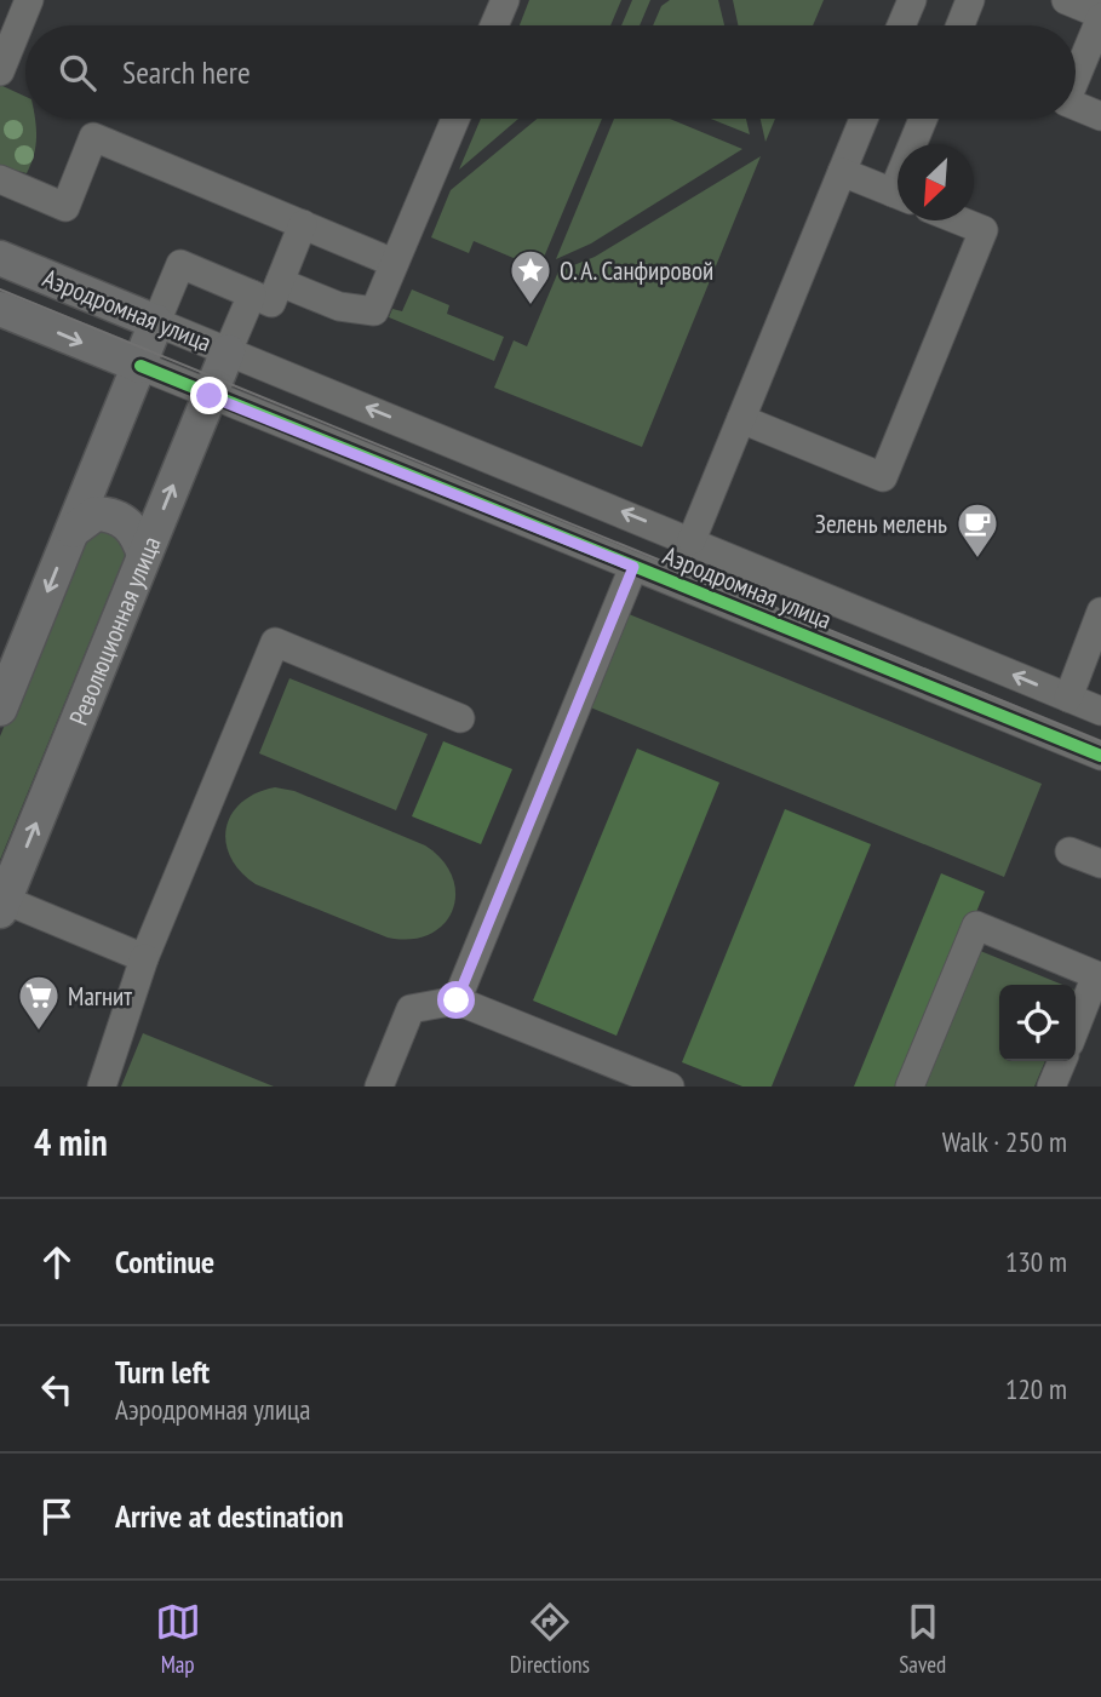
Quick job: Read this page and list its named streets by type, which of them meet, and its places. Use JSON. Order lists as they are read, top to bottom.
{
  "streets": {
    "main road": ["Аэродромная улица", "Революционная улица"]
  },
  "crossings": [
    ["Аэродромная улица", "Революционная улица"]
  ],
  "places": {
    "place": ["О. А. Санфировой"],
    "cafe": ["Зелень мелень"],
    "supermarket": ["Магнит"]
  },
  "north": "bottom left",
  "page": {
    "search": "Search here",
    "heading": ["4 min", "Walk · 250 m"],
    "list": [
      ["Continue", "130 m"],
      ["Turn left", "Аэродромная улица", "120 m"],
      "Arrive at destination"
    ],
    "nav": ["Map", "Directions", "Saved"]
  }
}
